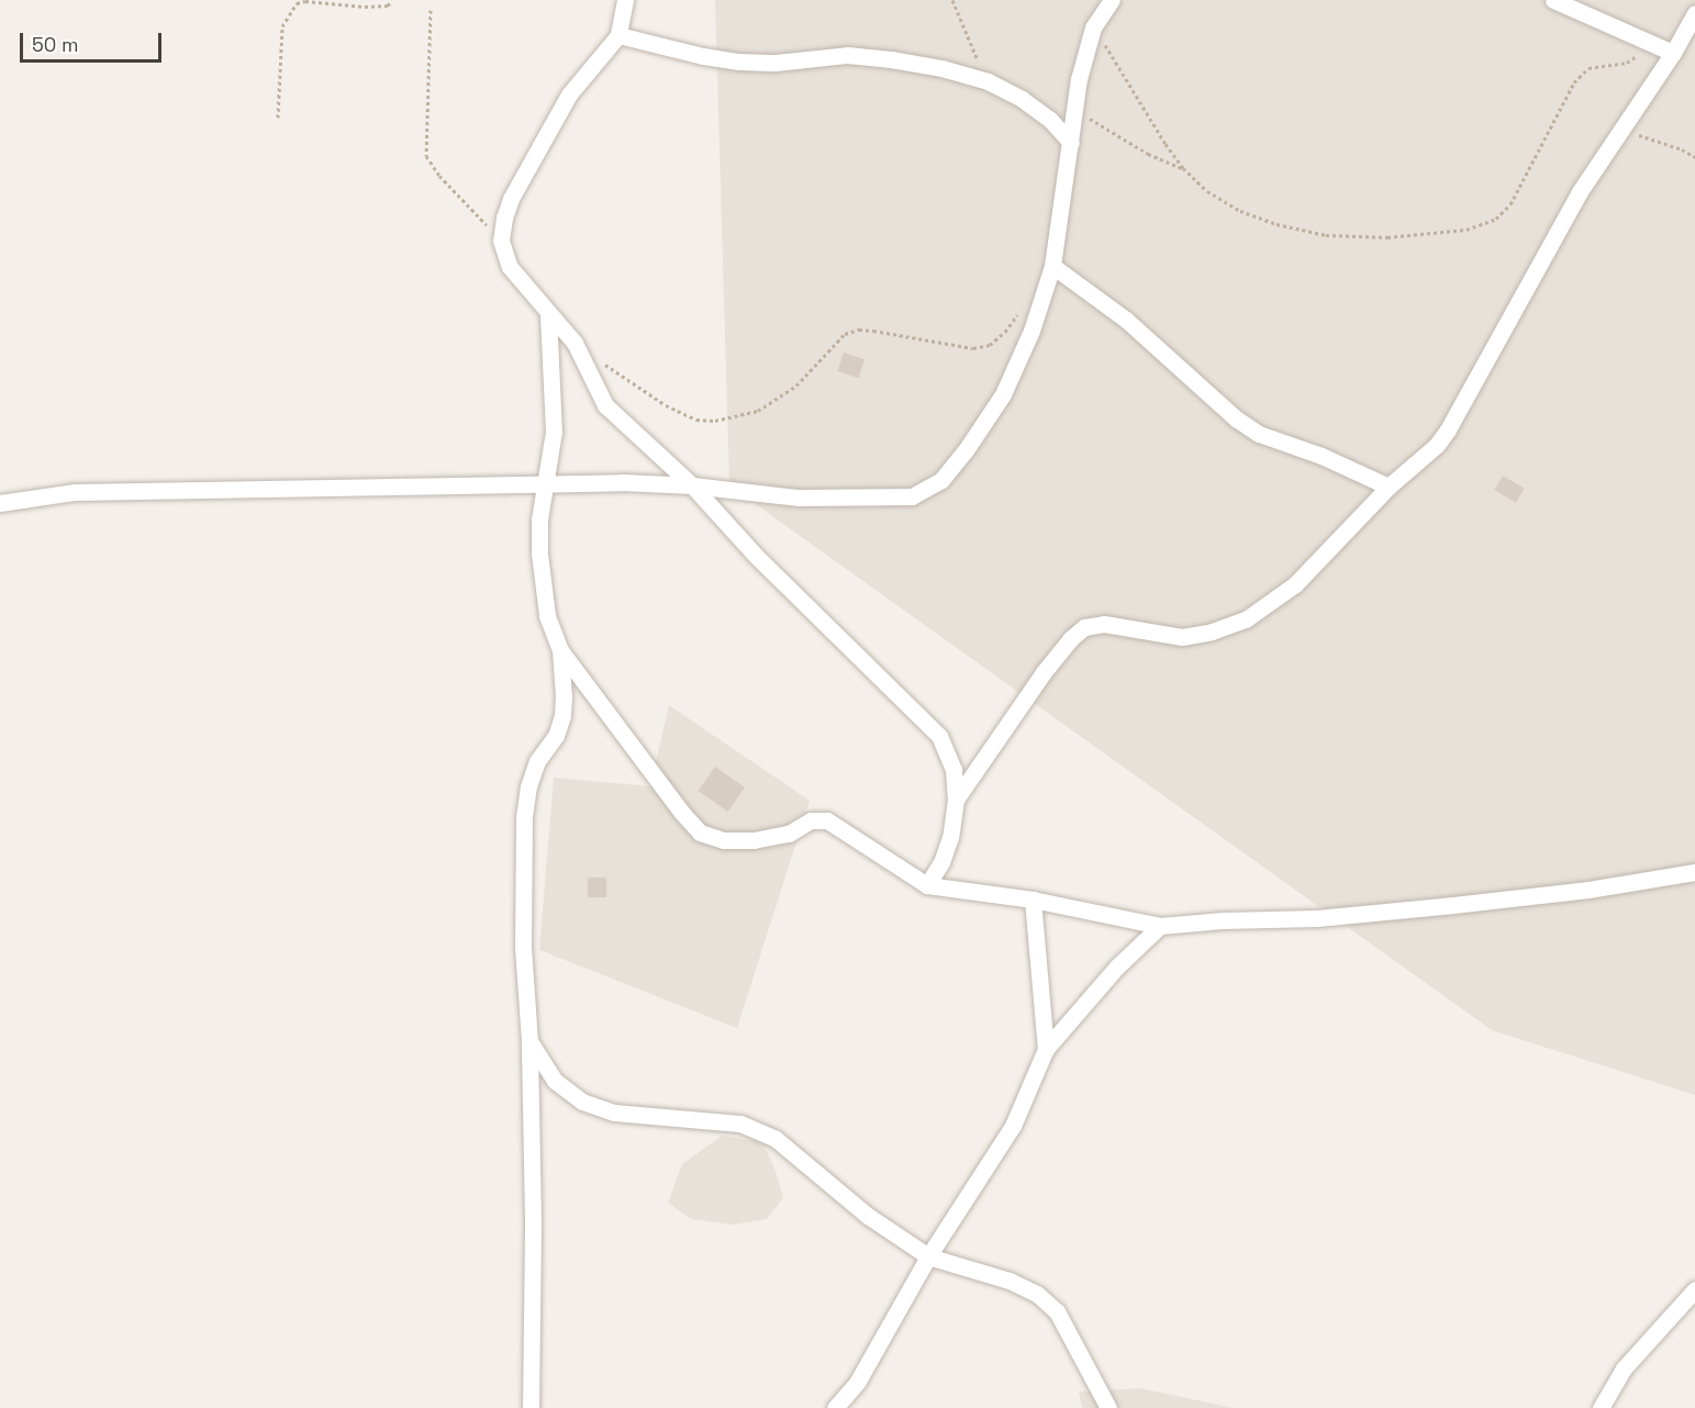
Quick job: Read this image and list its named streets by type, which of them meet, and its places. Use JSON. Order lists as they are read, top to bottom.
{
  "scale_bar": "50 m"
}
